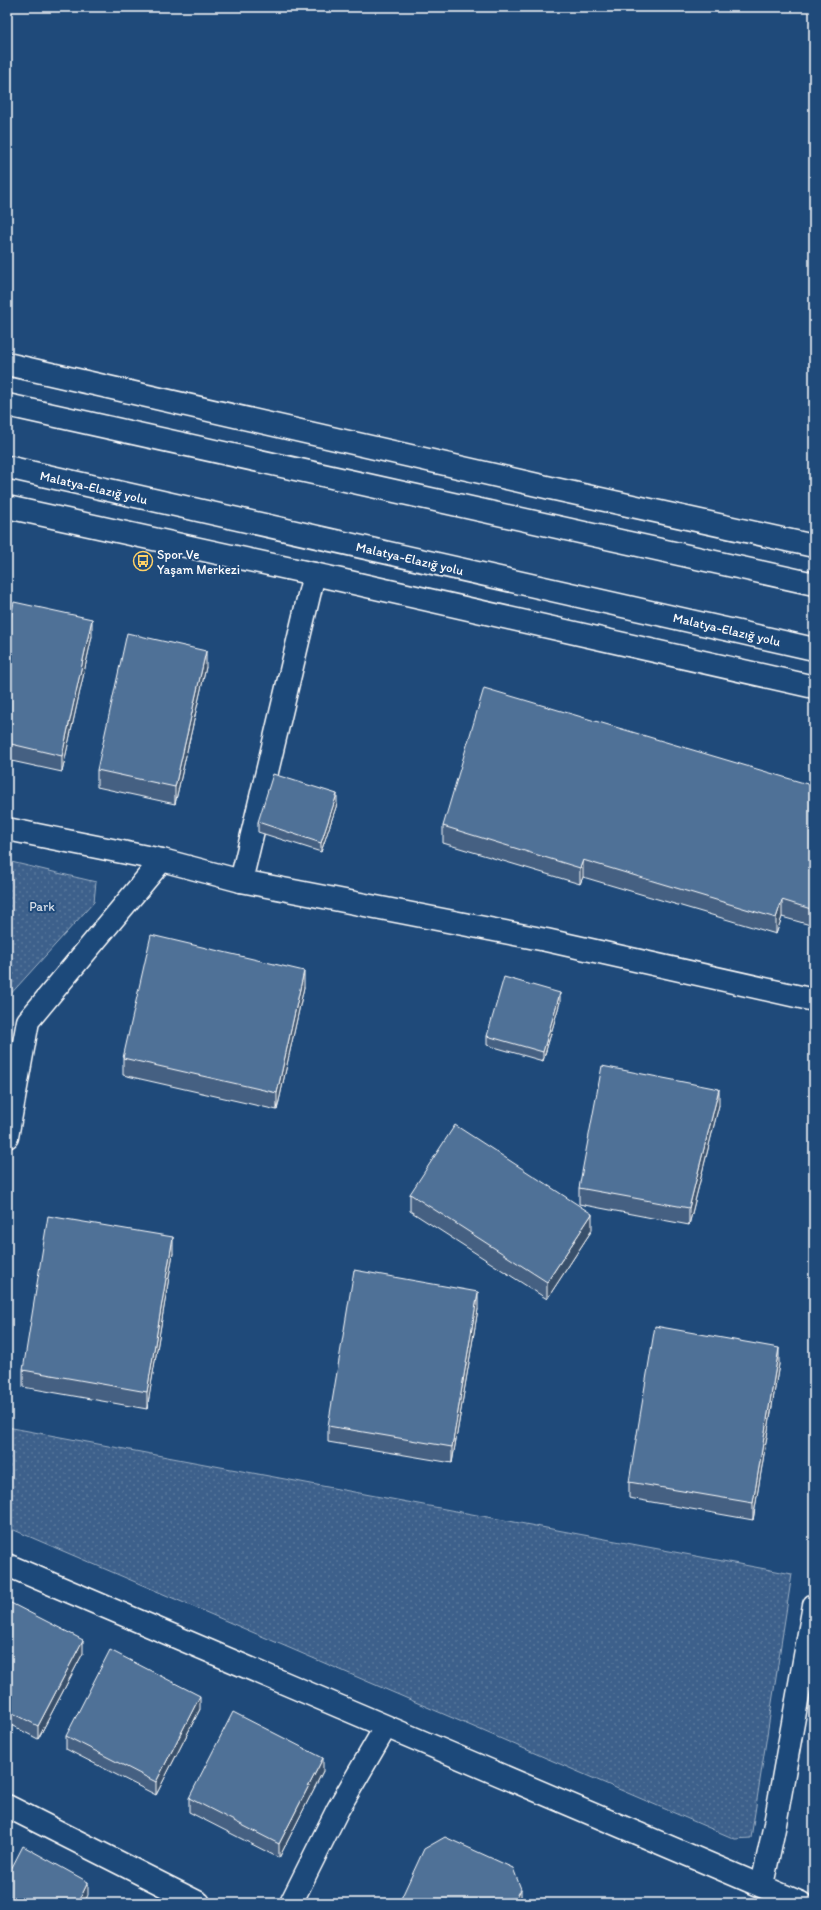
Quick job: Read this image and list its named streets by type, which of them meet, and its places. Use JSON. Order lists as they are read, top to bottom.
{
  "streets": {
    "main road": ["Malatya-Elazığ yolu"]
  },
  "parks": ["Park"],
  "places": {
    "bus stop": ["Spor Ve Yaşam Merkezi"]
  }
}
